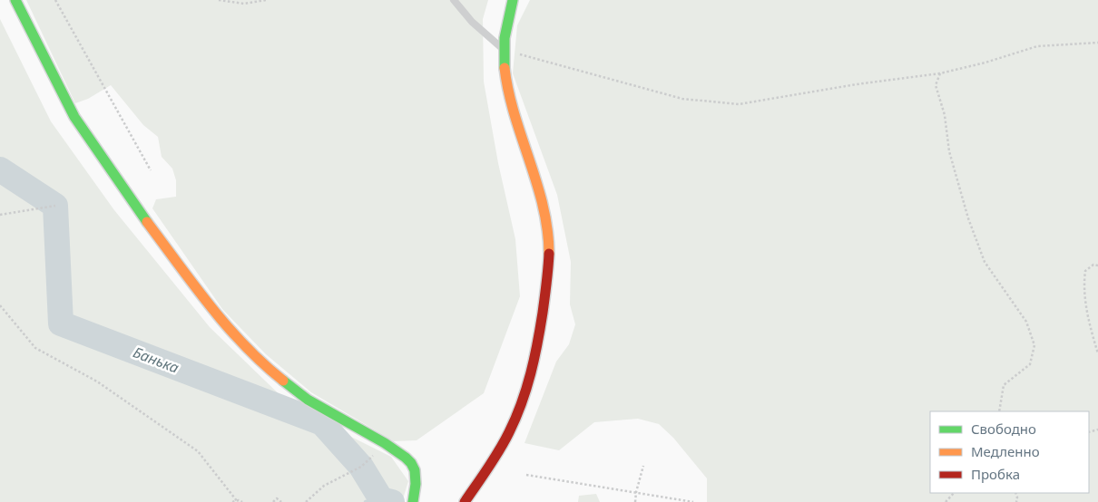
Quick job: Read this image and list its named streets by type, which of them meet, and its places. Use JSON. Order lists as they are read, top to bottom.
{
  "water": ["Банька"],
  "legend": ["Свободно", "Медленно", "Пробка"]
}
